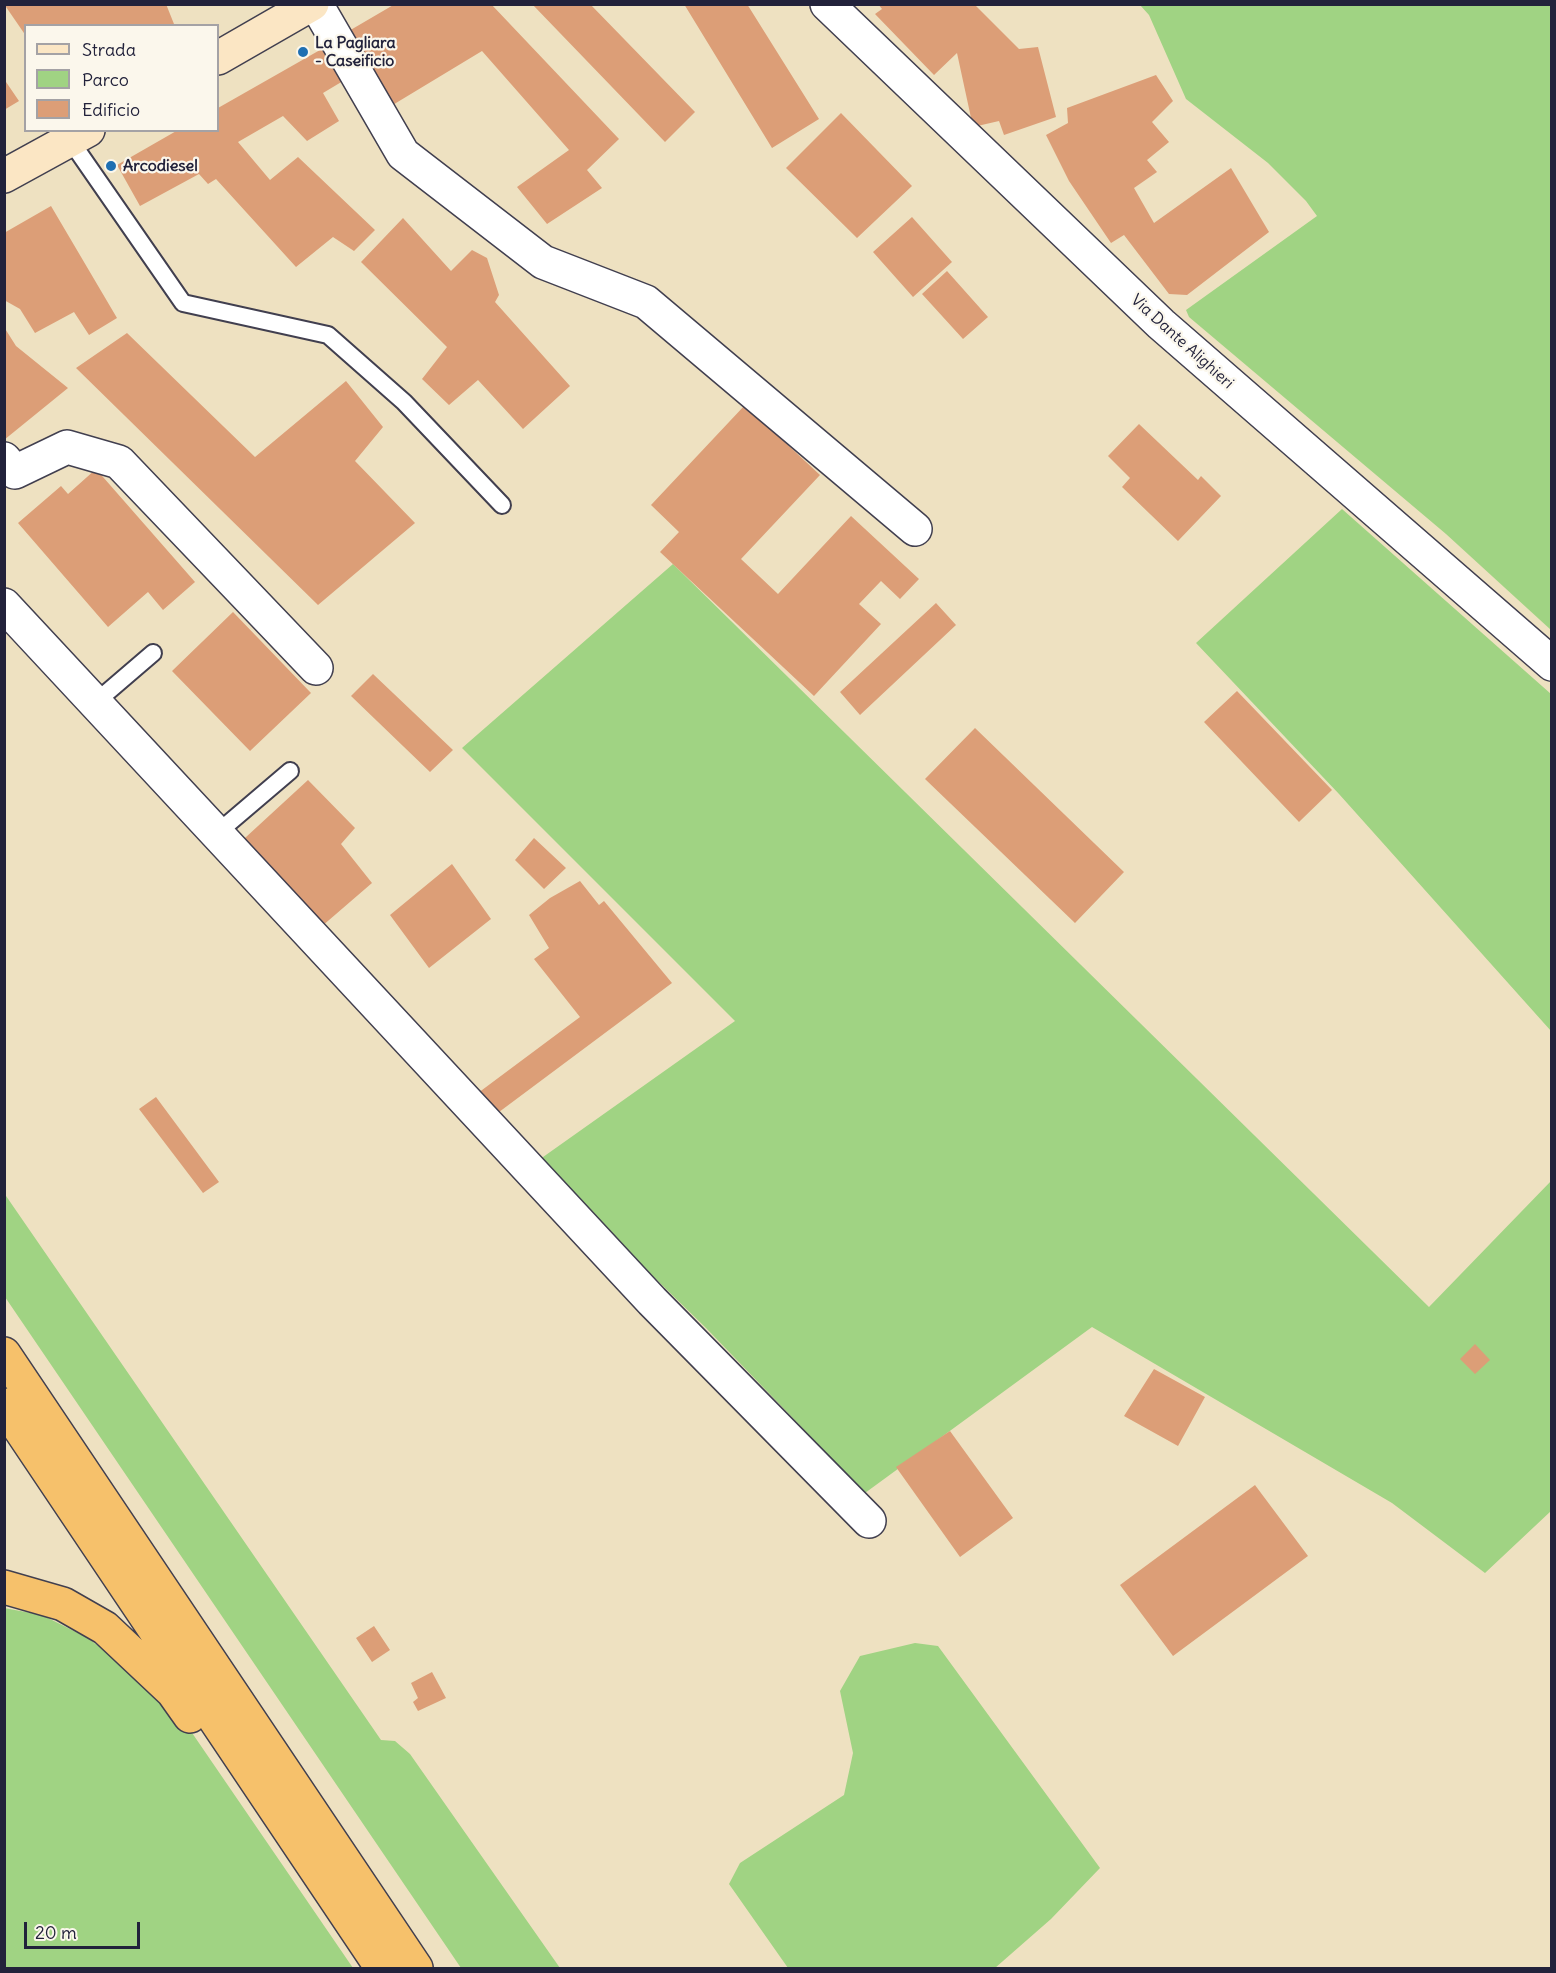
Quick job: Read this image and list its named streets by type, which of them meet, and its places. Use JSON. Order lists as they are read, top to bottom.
{
  "streets": {
    "street": ["Via Dante Alighieri"]
  },
  "places": ["La Pagliara - Caseificio", "Arcodiesel"],
  "legend": ["Strada", "Parco", "Edificio"],
  "scale_bar": "20 m"
}
